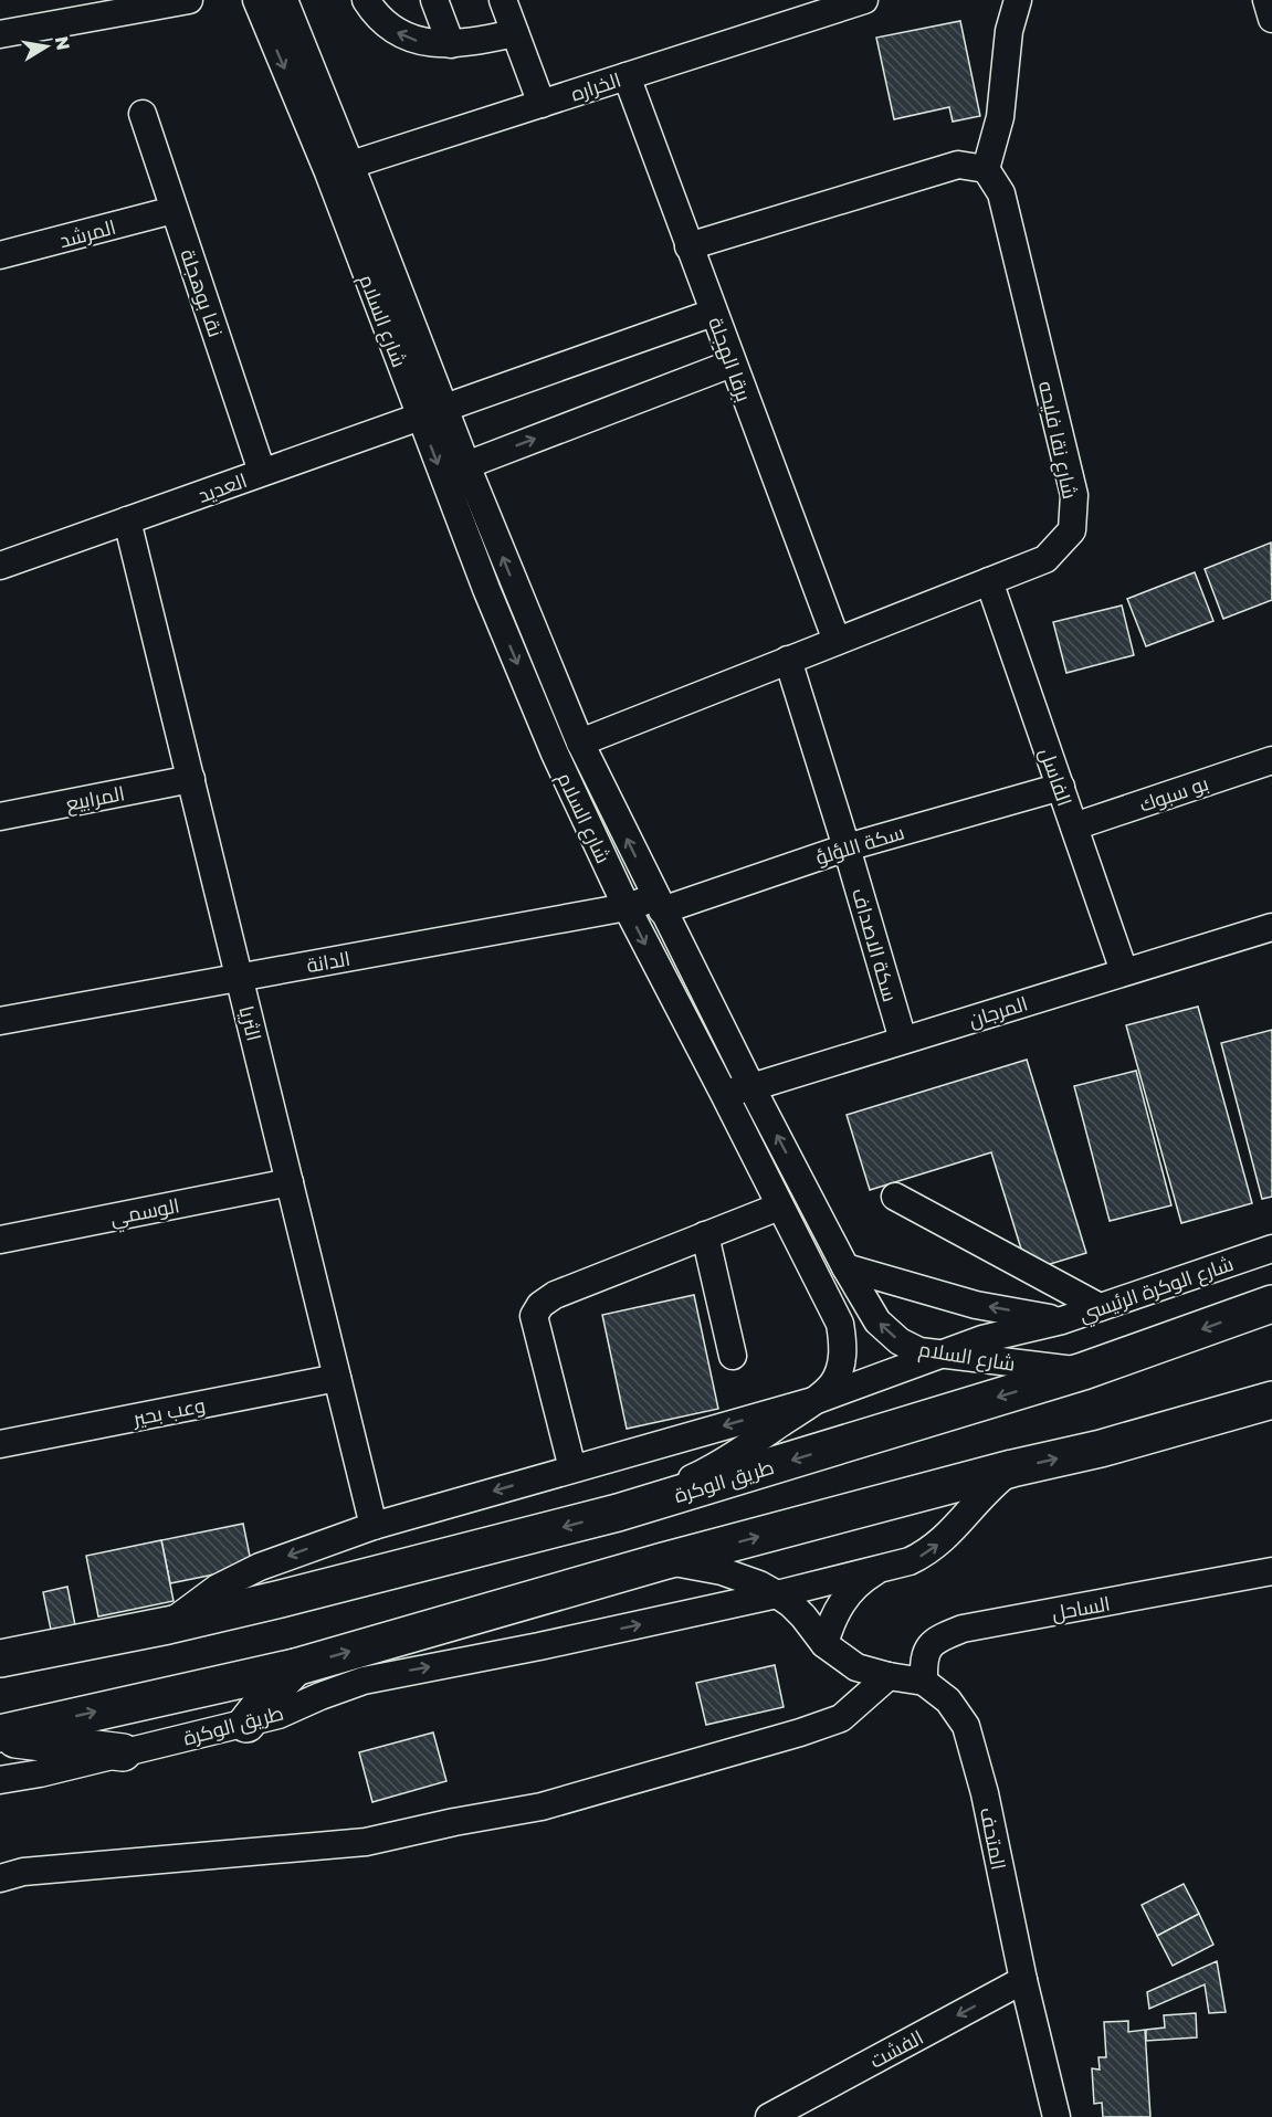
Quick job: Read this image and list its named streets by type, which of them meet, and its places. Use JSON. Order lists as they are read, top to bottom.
{
  "streets": {
    "highway": ["طريق الوكرة"],
    "street": [
      "الخراره",
      "المرشد",
      "نقا بوهجلة",
      "شارع السلام",
      "برقا الهجلة",
      "شارع نقا فليحه",
      "العديد",
      "الفاسل",
      "بو سبوك",
      "المرابيع",
      "سكة اللؤلؤ",
      "سكة الاصداف",
      "الدانة",
      "المرجان",
      "الثريا",
      "الوسمي",
      "شارع الوكرة الرئيسي",
      "وعب بحير",
      "الساحل",
      "المتحف",
      "الفشت"
    ]
  },
  "crossings": [
    ["الخراره", "شارع السلام"],
    ["الخراره", "برقا الهجلة"],
    ["المرشد", "نقا بوهجلة"],
    ["نقا بوهجلة", "العديد"],
    ["شارع السلام", "شارع نقا فليحه"],
    ["شارع السلام", "العديد"],
    ["شارع السلام", "سكة اللؤلؤ"],
    ["شارع السلام", "الدانة"],
    ["شارع السلام", "المرجان"],
    ["شارع السلام", "شارع الوكرة الرئيسي"],
    ["شارع السلام", "طريق الوكرة"],
    ["برقا الهجلة", "شارع نقا فليحه"],
    ["برقا الهجلة", "العديد"],
    ["شارع نقا فليحه", "الفاسل"],
    ["شارع نقا فليحه", "سكة الاصداف"],
    ["العديد", "الثريا"],
    ["الفاسل", "بو سبوك"],
    ["الفاسل", "سكة اللؤلؤ"],
    ["الفاسل", "المرجان"],
    ["المرابيع", "الثريا"],
    ["سكة اللؤلؤ", "سكة الاصداف"],
    ["سكة اللؤلؤ", "الدانة"],
    ["سكة الاصداف", "المرجان"],
    ["الدانة", "الثريا"],
    ["الثريا", "الوسمي"],
    ["الثريا", "وعب بحير"],
    ["الثريا", "طريق الوكرة"],
    ["شارع الوكرة الرئيسي", "طريق الوكرة"],
    ["الساحل", "المتحف"],
    ["المتحف", "الفشت"]
  ],
  "one_way": ["الفشت"],
  "north": "right"
}
